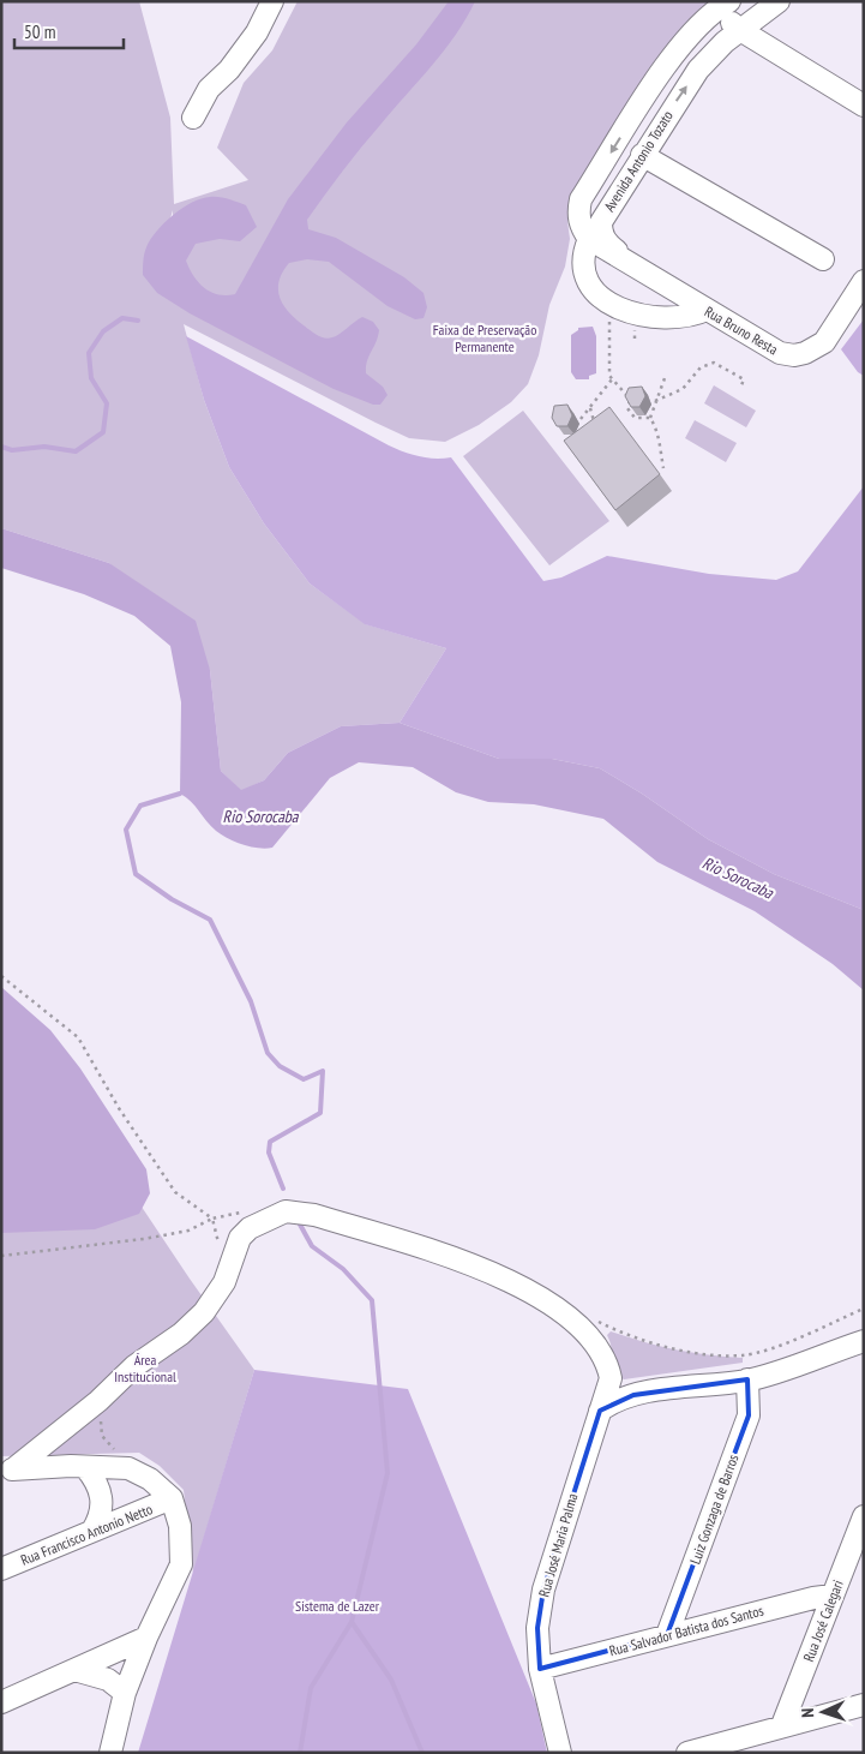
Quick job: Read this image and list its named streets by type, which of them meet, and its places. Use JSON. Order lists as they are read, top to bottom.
{
  "streets": {
    "street": [
      "Avenida Antonio Tozato",
      "Rua Bruno Resta",
      "Luiz Gonzaga de Barros",
      "Rua Francisco Antonio Netto",
      "Rua José Maria Palma",
      "Rua José Calegari",
      "Rua Salvador Batista dos Santos"
    ]
  },
  "crossings": [
    ["Avenida Antonio Tozato", "Rua Bruno Resta"],
    ["Luiz Gonzaga de Barros", "Rua Salvador Batista dos Santos"],
    ["Rua José Maria Palma", "Rua Salvador Batista dos Santos"],
    ["Rua José Calegari", "Rua Salvador Batista dos Santos"]
  ],
  "water": ["Rio Sorocaba"],
  "parks": ["Faixa de Preservação Permanente", "Área Institucional", "Sistema de Lazer"],
  "scale_bar": "50 m",
  "north": "left"
}
